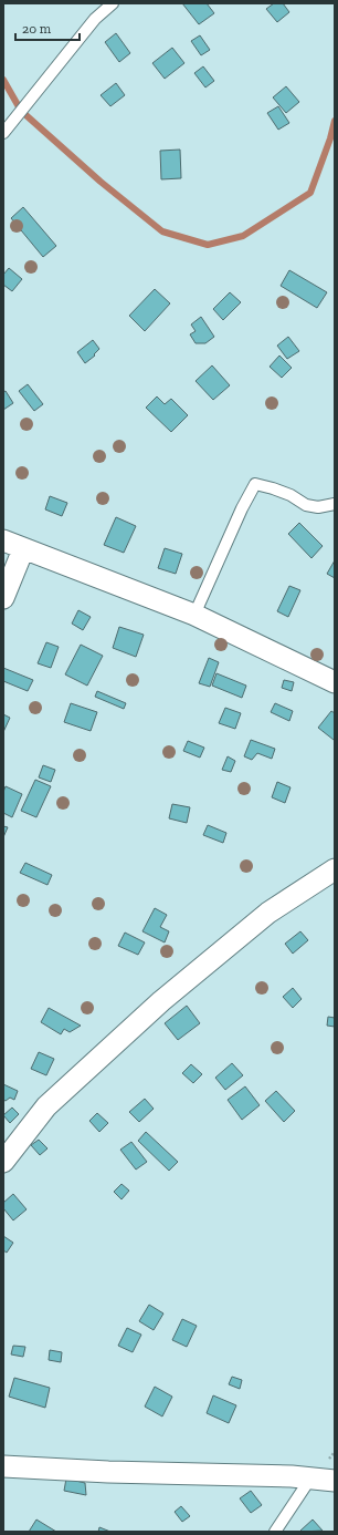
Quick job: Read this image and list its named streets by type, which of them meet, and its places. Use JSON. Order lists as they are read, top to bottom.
{
  "scale_bar": "20 m"
}
